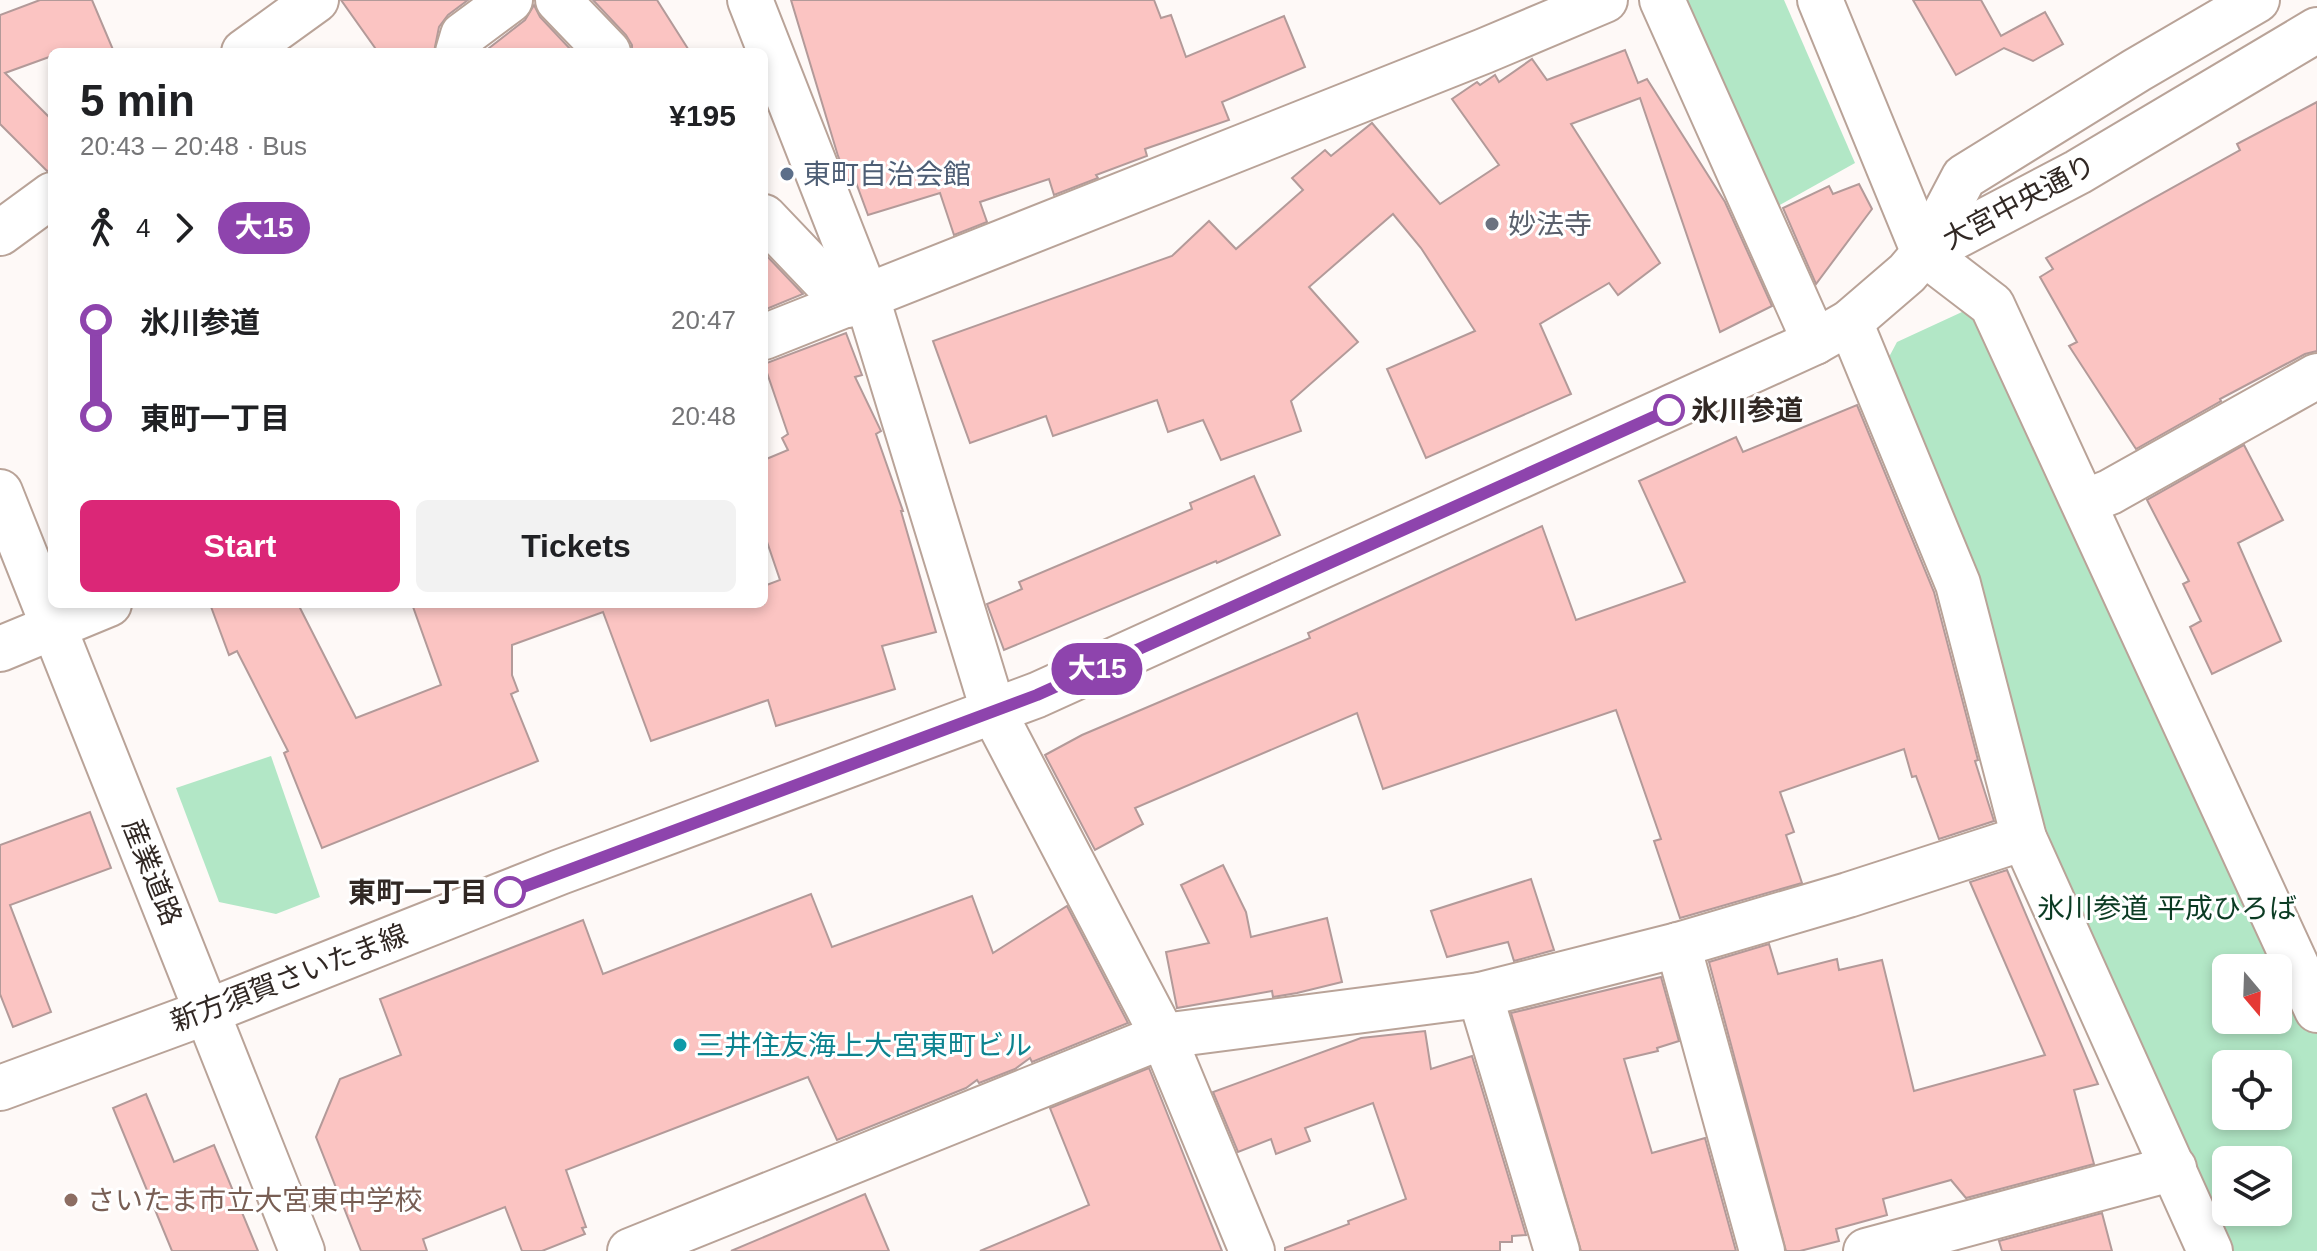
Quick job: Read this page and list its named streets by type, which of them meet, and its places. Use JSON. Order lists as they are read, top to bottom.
{
  "streets": {
    "street": ["大宮中央通り", "産業道路", "新方須賀さいたま線"]
  },
  "crossings": [
    ["大宮中央通り", "新方須賀さいたま線"],
    ["産業道路", "新方須賀さいたま線"]
  ],
  "parks": ["氷川参道 平成ひろば"],
  "places": [
    "東町自治会館",
    "妙法寺",
    "氷川参道",
    "東町一丁目",
    "三井住友海上大宮東町ビル",
    "さいたま市立大宮東中学校"
  ],
  "lines": ["bus line 大15"],
  "north": "bottom",
  "page": {
    "on_map": "大15",
    "heading": ["5 min", "20:43 – 20:48 · Bus", "¥195"],
    "legs": ["4", "大15"],
    "list": [
      {
        "name": "氷川参道",
        "value": "20:47"
      },
      {
        "name": "東町一丁目",
        "value": "20:48"
      }
    ],
    "buttons": ["Start", "Tickets"]
  }
}
